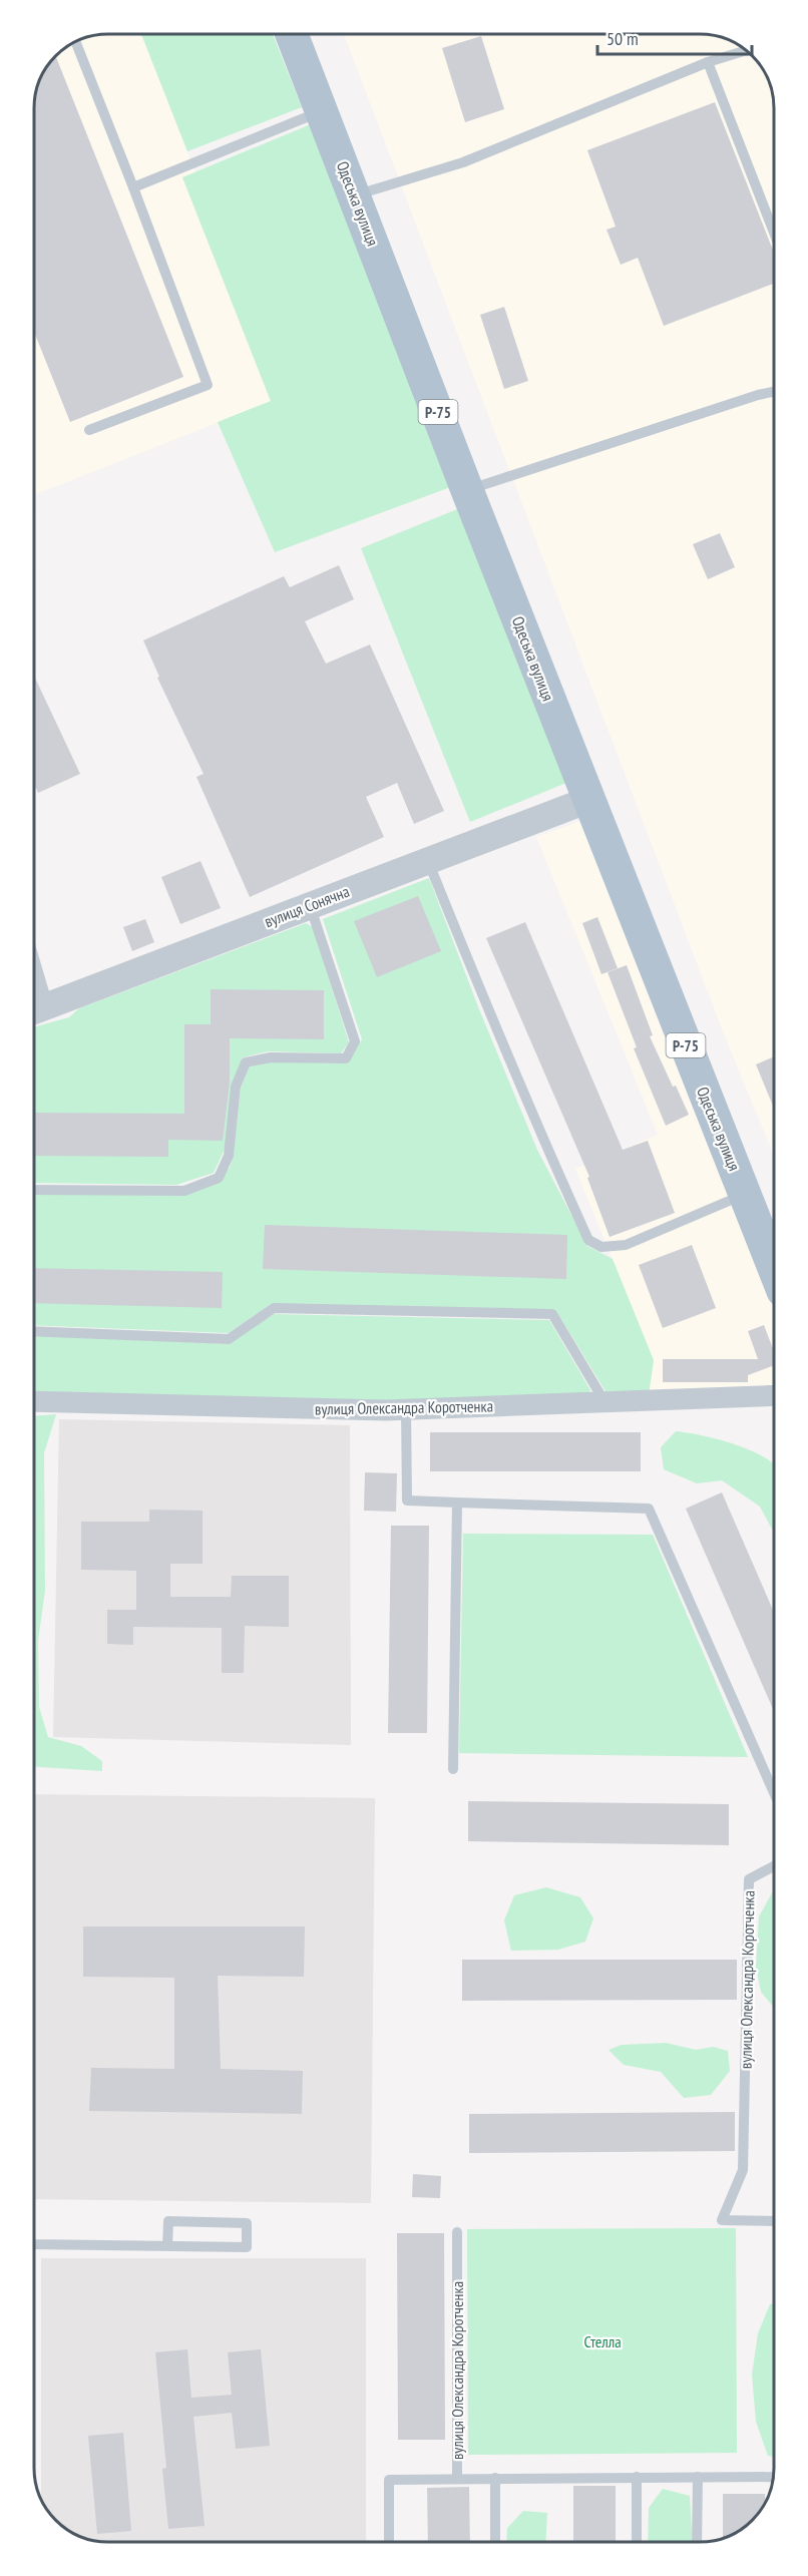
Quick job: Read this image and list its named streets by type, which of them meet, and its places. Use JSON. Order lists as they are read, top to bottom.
{
  "streets": {
    "main road": ["Одеська вулиця", "Р-75"],
    "street": ["вулиця Сонячна", "вулиця Олександра Коротченка"]
  },
  "crossings": [
    ["Одеська вулиця", "вулиця Сонячна"]
  ],
  "parks": ["Стелла"],
  "scale_bar": "50 m"
}
